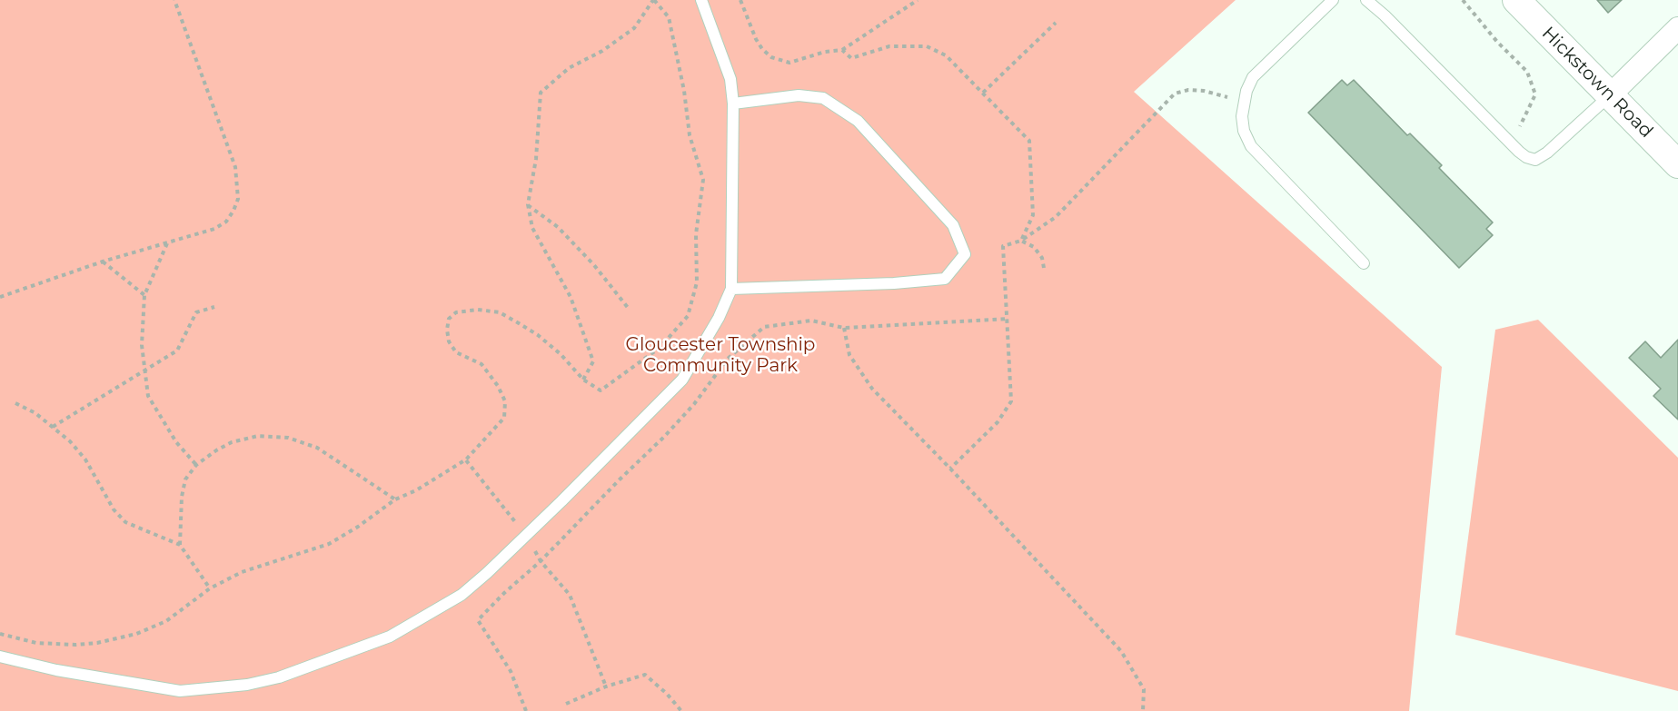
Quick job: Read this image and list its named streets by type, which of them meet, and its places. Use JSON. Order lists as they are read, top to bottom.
{
  "streets": {
    "street": ["Hickstown Road"]
  },
  "parks": ["Gloucester Township Community Park"]
}
